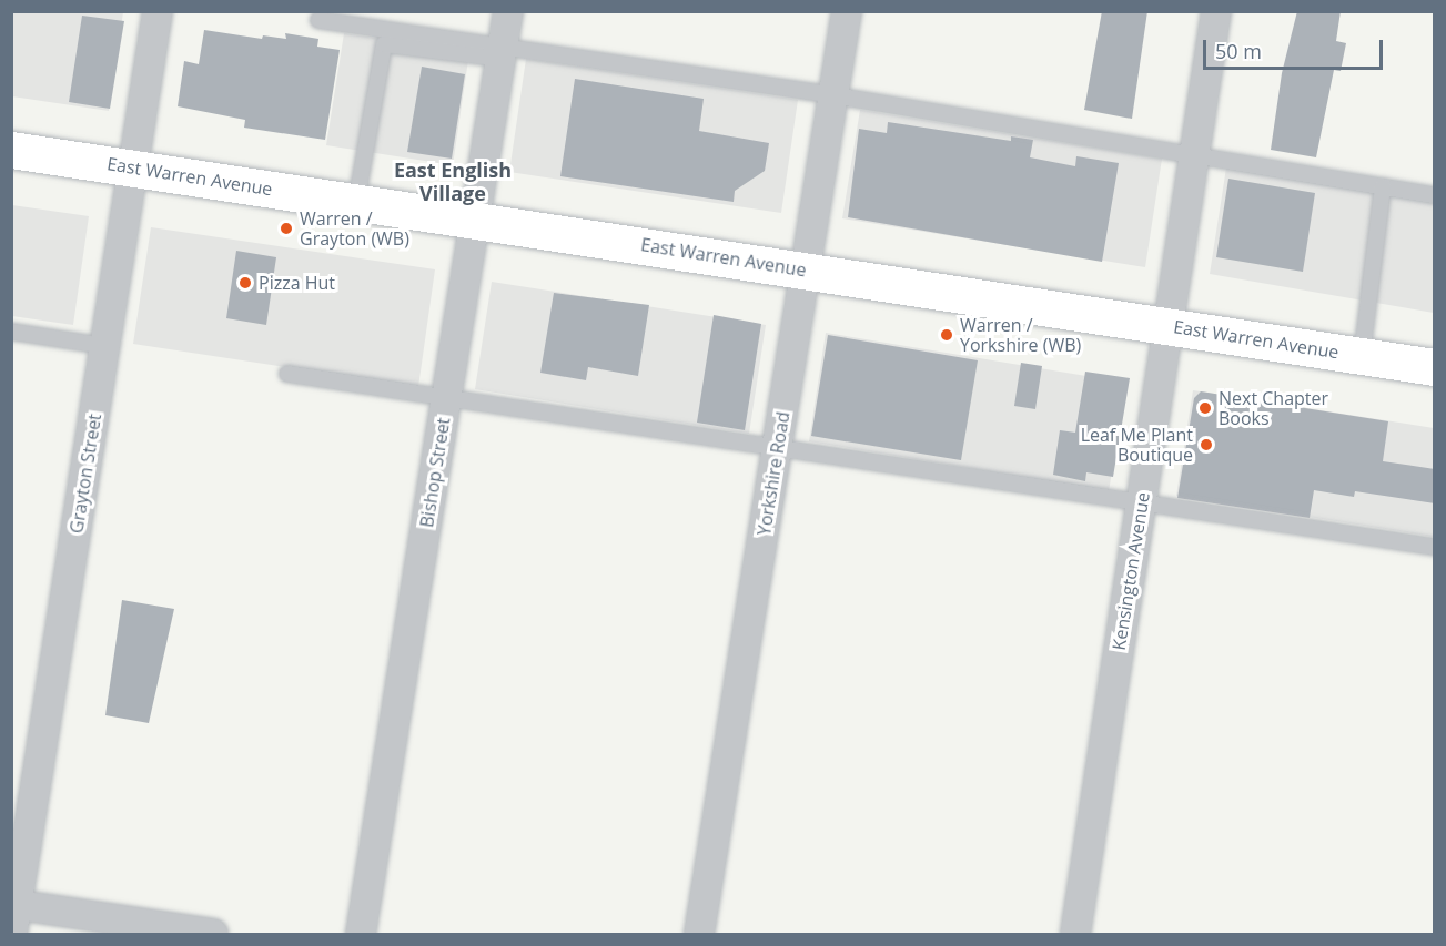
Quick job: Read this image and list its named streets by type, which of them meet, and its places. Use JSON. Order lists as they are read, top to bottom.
{
  "streets": {
    "main road": ["East Warren Avenue"],
    "street": [
      "Bishop Street",
      "Grayton Street",
      "Yorkshire Road",
      "Kensington Avenue"
    ]
  },
  "crossings": [
    ["East Warren Avenue", "Bishop Street"],
    ["East Warren Avenue", "Grayton Street"],
    ["East Warren Avenue", "Yorkshire Road"],
    ["East Warren Avenue", "Kensington Avenue"]
  ],
  "districts": ["East English Village"],
  "places": [
    "Warren / Grayton (WB)",
    "Pizza Hut",
    "Warren / Yorkshire (WB)",
    "Next Chapter Books",
    "Leaf Me Plant Boutique"
  ],
  "scale_bar": "50 m"
}
